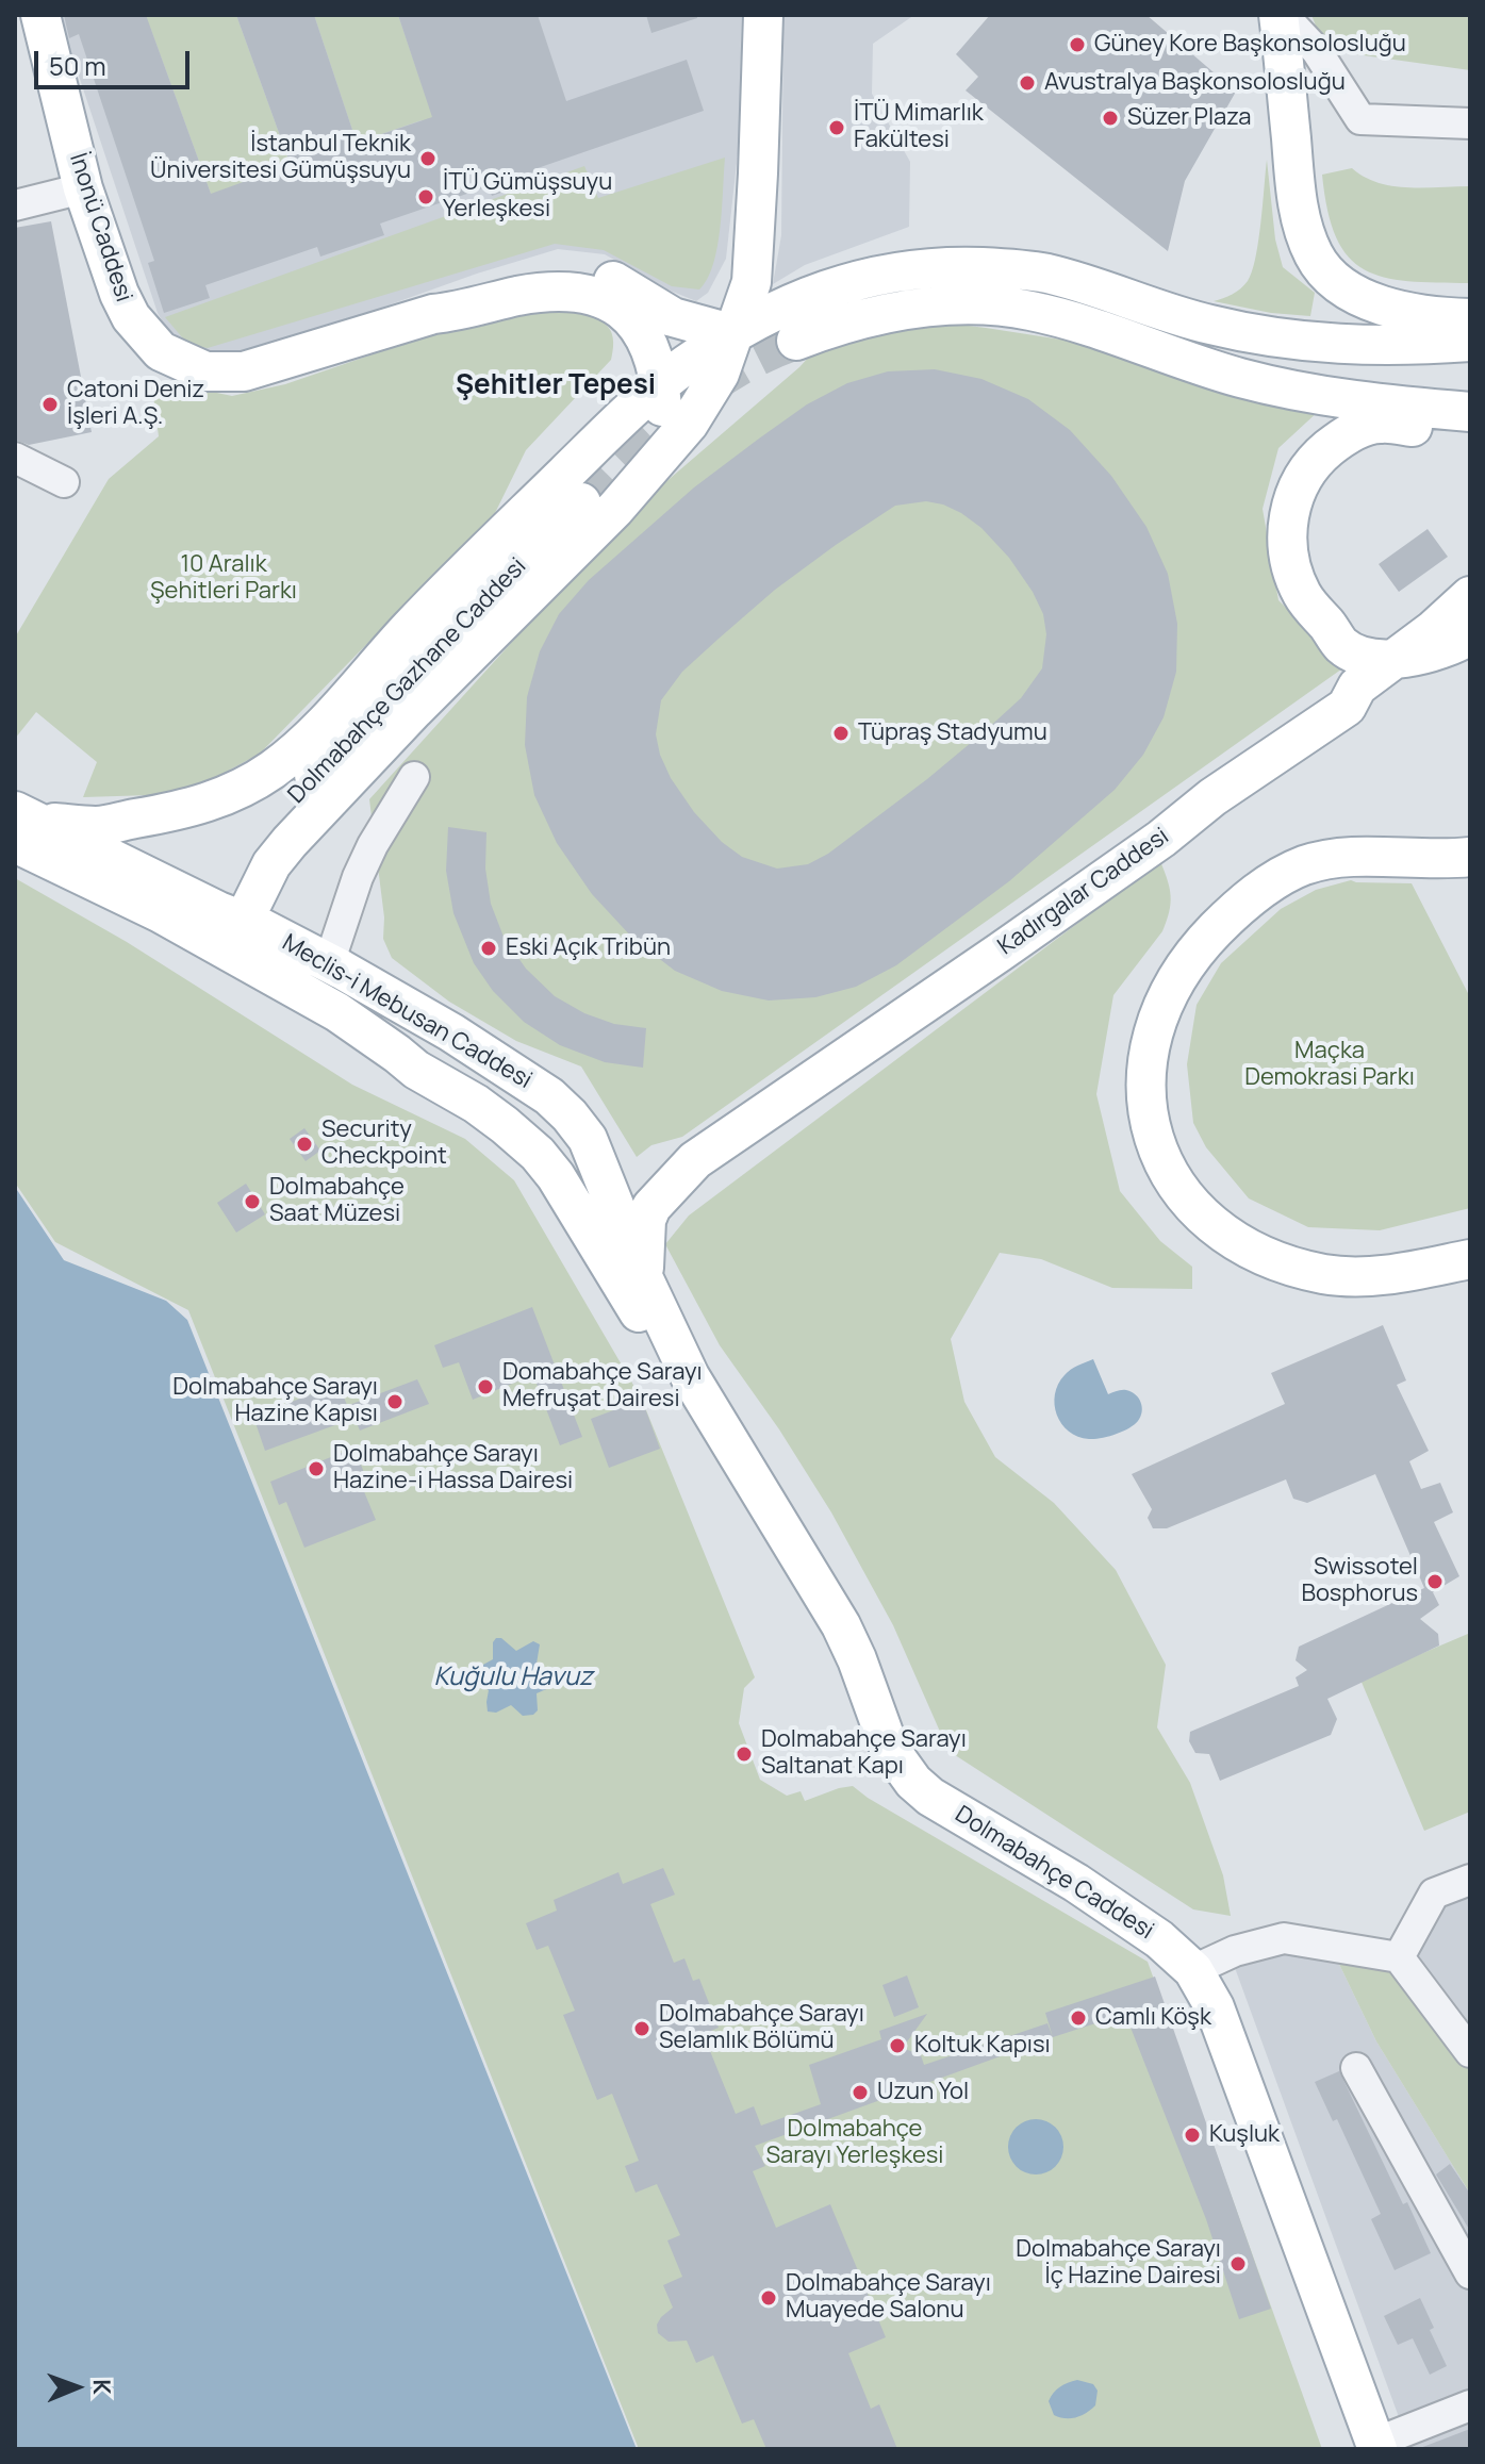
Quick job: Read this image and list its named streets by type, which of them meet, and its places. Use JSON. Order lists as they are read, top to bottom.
{
  "streets": {
    "main road": [
      "İnonü Caddesi",
      "Dolmabahçe Gazhane Caddesi",
      "Kadırgalar Caddesi",
      "Meclis-i Mebusan Caddesi",
      "Dolmabahçe Caddesi"
    ]
  },
  "crossings": [
    ["Dolmabahçe Gazhane Caddesi", "Meclis-i Mebusan Caddesi"],
    ["Kadırgalar Caddesi", "Meclis-i Mebusan Caddesi"],
    ["Meclis-i Mebusan Caddesi", "Dolmabahçe Caddesi"]
  ],
  "districts": ["Şehitler Tepesi"],
  "water": ["Kuğulu Havuz"],
  "parks": ["10 Aralık Şehitleri Parkı", "Maçka Demokrasi Parkı", "Dolmabahçe Sarayı Yerleşkesi"],
  "places": [
    "Güney Kore Başkonsolosluğu",
    "Avustralya Başkonsolosluğu",
    "Süzer Plaza",
    "İTÜ Mimarlık Fakültesi",
    "İstanbul Teknik Üniversitesi Gümüşsuyu",
    "İTÜ Gümüşsuyu Yerleşkesi",
    "Catoni Deniz İşleri A.Ş.",
    "Tüpraş Stadyumu",
    "Eski Açık Tribün",
    "Security Checkpoint",
    "Dolmabahçe Saat Müzesi",
    "Domabahçe Sarayı Mefruşat Dairesi",
    "Dolmabahçe Sarayı Hazine Kapısı",
    "Dolmabahçe Sarayı Hazine-i Hassa Dairesi",
    "Swissotel Bosphorus",
    "Dolmabahçe Sarayı Saltanat Kapı",
    "Camlı Köşk",
    "Dolmabahçe Sarayı Selamlık Bölümü",
    "Koltuk Kapısı",
    "Uzun Yol",
    "Kuşluk",
    "Dolmabahçe Sarayı İç Hazine Dairesi",
    "Dolmabahçe Sarayı Muayede Salonu"
  ],
  "scale_bar": "50 m",
  "north": "right"
}
